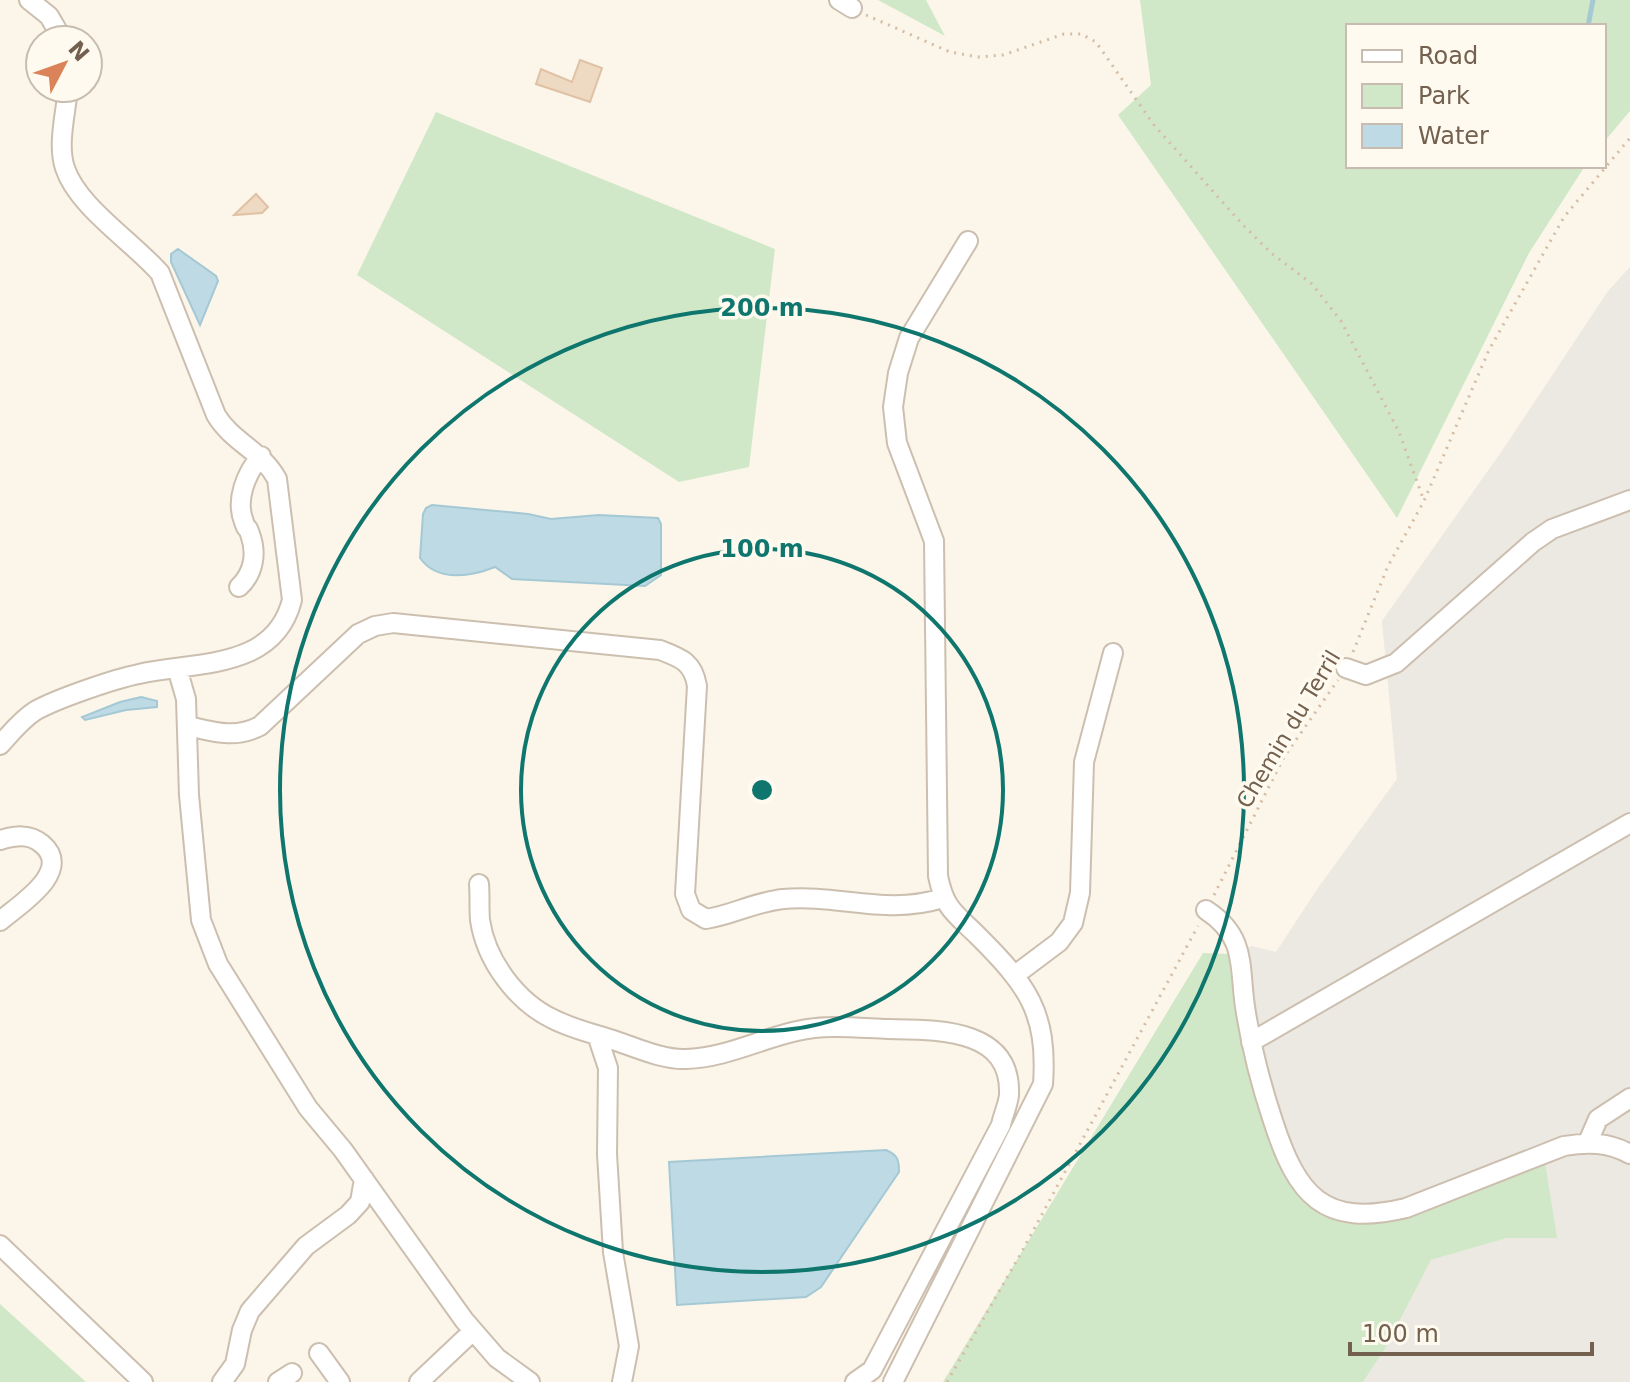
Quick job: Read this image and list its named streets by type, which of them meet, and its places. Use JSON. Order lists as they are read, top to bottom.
{
  "streets": {
    "path": ["Chemin du Terril"]
  },
  "legend": ["Road", "Park", "Water"],
  "scale_bar": "100 m",
  "north": "top right",
  "rings": ["200 m", "100 m"]
}
